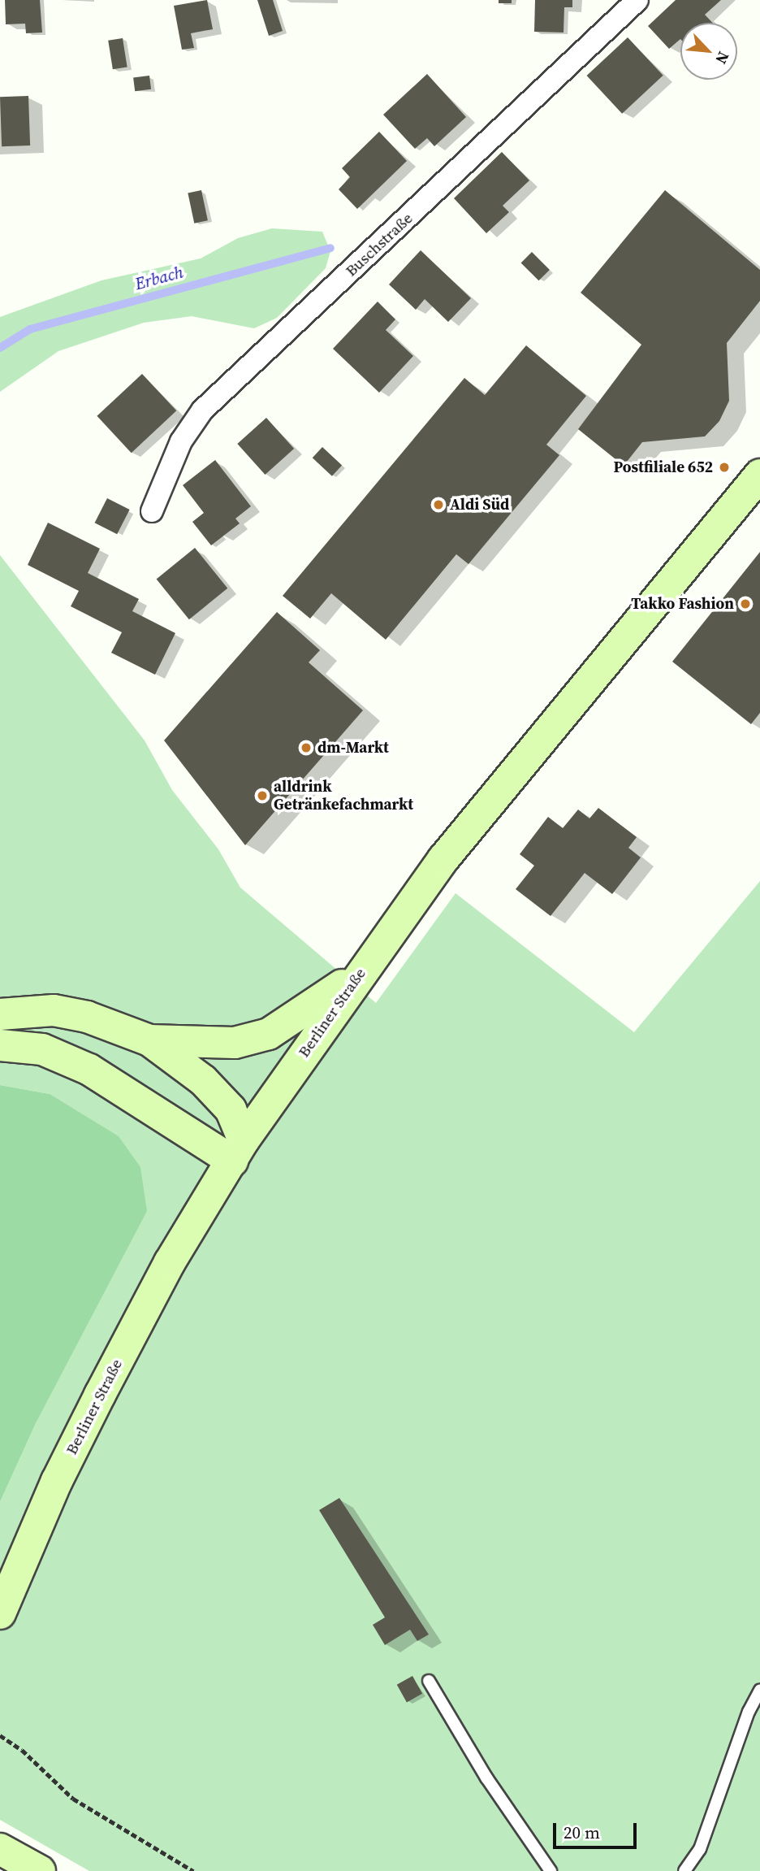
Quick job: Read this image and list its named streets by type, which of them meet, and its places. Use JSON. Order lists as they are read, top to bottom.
{
  "streets": {
    "street": ["Buschstraße", "Berliner Straße"]
  },
  "water": ["Erbach"],
  "places": [
    "Postfiliale 652",
    "Aldi Süd",
    "Takko Fashion",
    "dm-Markt",
    "alldrink Getränkefachmarkt"
  ],
  "scale_bar": "20 m",
  "north": "bottom right"
}
